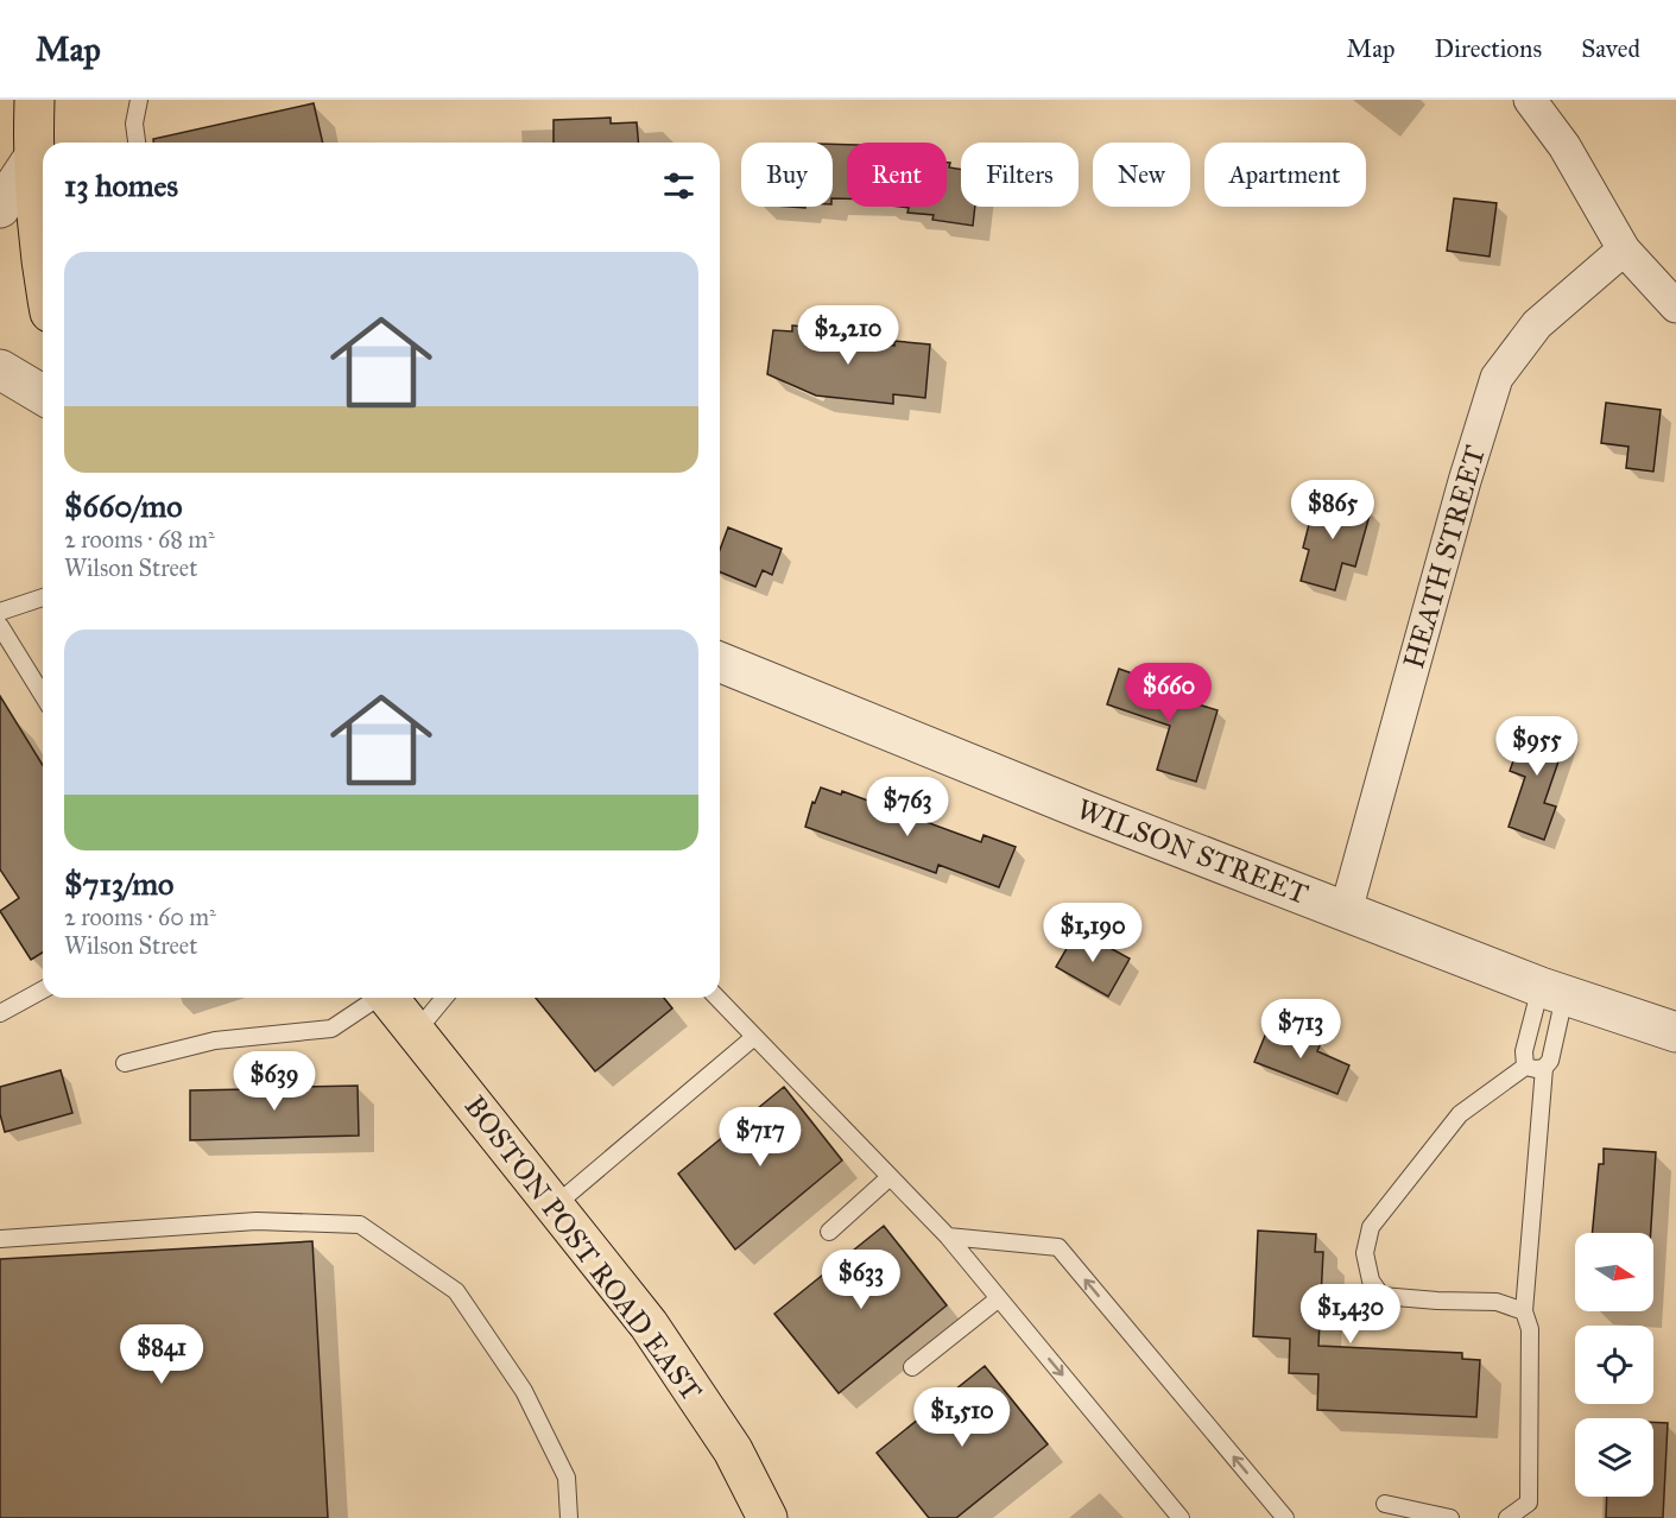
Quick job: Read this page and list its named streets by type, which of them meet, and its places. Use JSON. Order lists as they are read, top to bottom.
{
  "streets": {
    "main road": ["BOSTON POST ROAD EAST"],
    "street": ["HEATH STREET", "WILSON STREET"]
  },
  "crossings": [
    ["HEATH STREET", "WILSON STREET"]
  ],
  "north": "right",
  "page": {
    "header": "Map",
    "nav": ["Map", "Directions", "Saved"],
    "chip": [
      "Buy",
      "Rent",
      "Filters",
      "New",
      "Apartment"
    ],
    "heading": "13 homes",
    "list": [
      {
        "name": "$660/mo",
        "note": "2 rooms · 68 m² · Wilson Street"
      },
      {
        "name": "$713/mo",
        "note": "2 rooms · 60 m² · Wilson Street"
      }
    ],
    "price": [
      "$2,210",
      "$865",
      "$660",
      "$955",
      "$763",
      "$1,190",
      "$713",
      "$639",
      "$717",
      "$633",
      "$1,430",
      "$841",
      "$1,510"
    ]
  }
}
